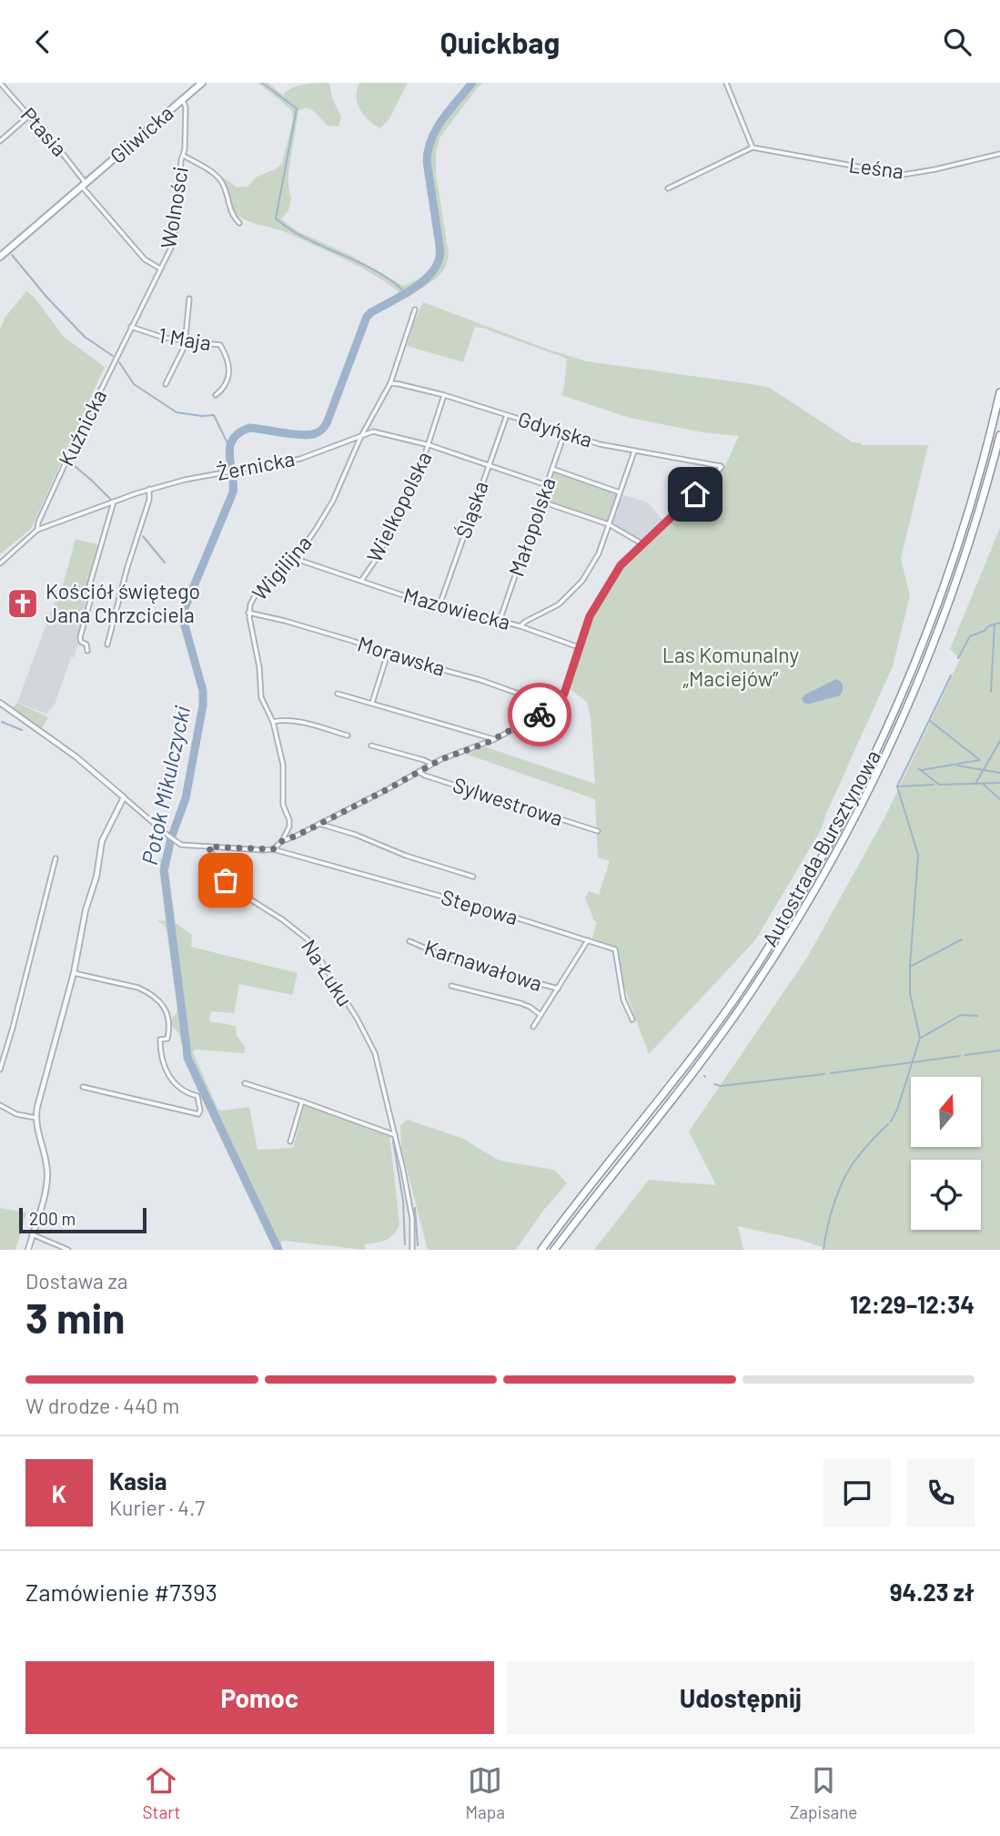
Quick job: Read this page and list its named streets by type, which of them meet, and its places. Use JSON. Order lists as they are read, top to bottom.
{
  "streets": {
    "highway": ["Autostrada Bursztynowa"],
    "main road": ["Gliwicka"],
    "street": [
      "Ptasia",
      "Leśna",
      "Wolności",
      "1 Maja",
      "Kuźnicka",
      "Gdyńska",
      "Żernicka",
      "Wielkopolska",
      "Śląska",
      "Małopolska",
      "Wigilijna",
      "Mazowiecka",
      "Morawska",
      "Sylwestrowa",
      "Stepowa",
      "Karnawałowa",
      "Na Łuku"
    ]
  },
  "crossings": [
    ["Ptasia", "Gliwicka"],
    ["Ptasia", "Wolności"],
    ["Gliwicka", "Wolności"],
    ["Wolności", "1 Maja"],
    ["Wolności", "Kuźnicka"],
    ["1 Maja", "Kuźnicka"],
    ["Kuźnicka", "Żernicka"],
    ["Gdyńska", "Wielkopolska"],
    ["Gdyńska", "Śląska"],
    ["Gdyńska", "Małopolska"],
    ["Gdyńska", "Wigilijna"],
    ["Gdyńska", "Mazowiecka"],
    ["Żernicka", "Wielkopolska"],
    ["Żernicka", "Śląska"],
    ["Żernicka", "Małopolska"],
    ["Żernicka", "Wigilijna"],
    ["Wielkopolska", "Mazowiecka"],
    ["Śląska", "Mazowiecka"],
    ["Małopolska", "Mazowiecka"],
    ["Wigilijna", "Mazowiecka"],
    ["Wigilijna", "Morawska"],
    ["Stepowa", "Na Łuku"]
  ],
  "water": ["Potok Mikulczycki"],
  "parks": ["Las Komunalny „Maciejów”"],
  "places": {
    "church": ["Kościół świętego Jana Chrzciciela"]
  },
  "scale_bar": "200 m",
  "north": "top",
  "page": {
    "header": "Quickbag",
    "scale": "200 m",
    "heading": ["3 min", "Dostawa za", "12:29–12:34"],
    "panel": [
      "Kasia",
      "Kurier · 4.7",
      "Zamówienie #7393",
      "94.23 zł"
    ],
    "bar": "W drodze · 440 m",
    "round": "K",
    "buttons": ["Pomoc", "Udostępnij"],
    "tabs": ["Start", "Mapa", "Zapisane"]
  }
}
